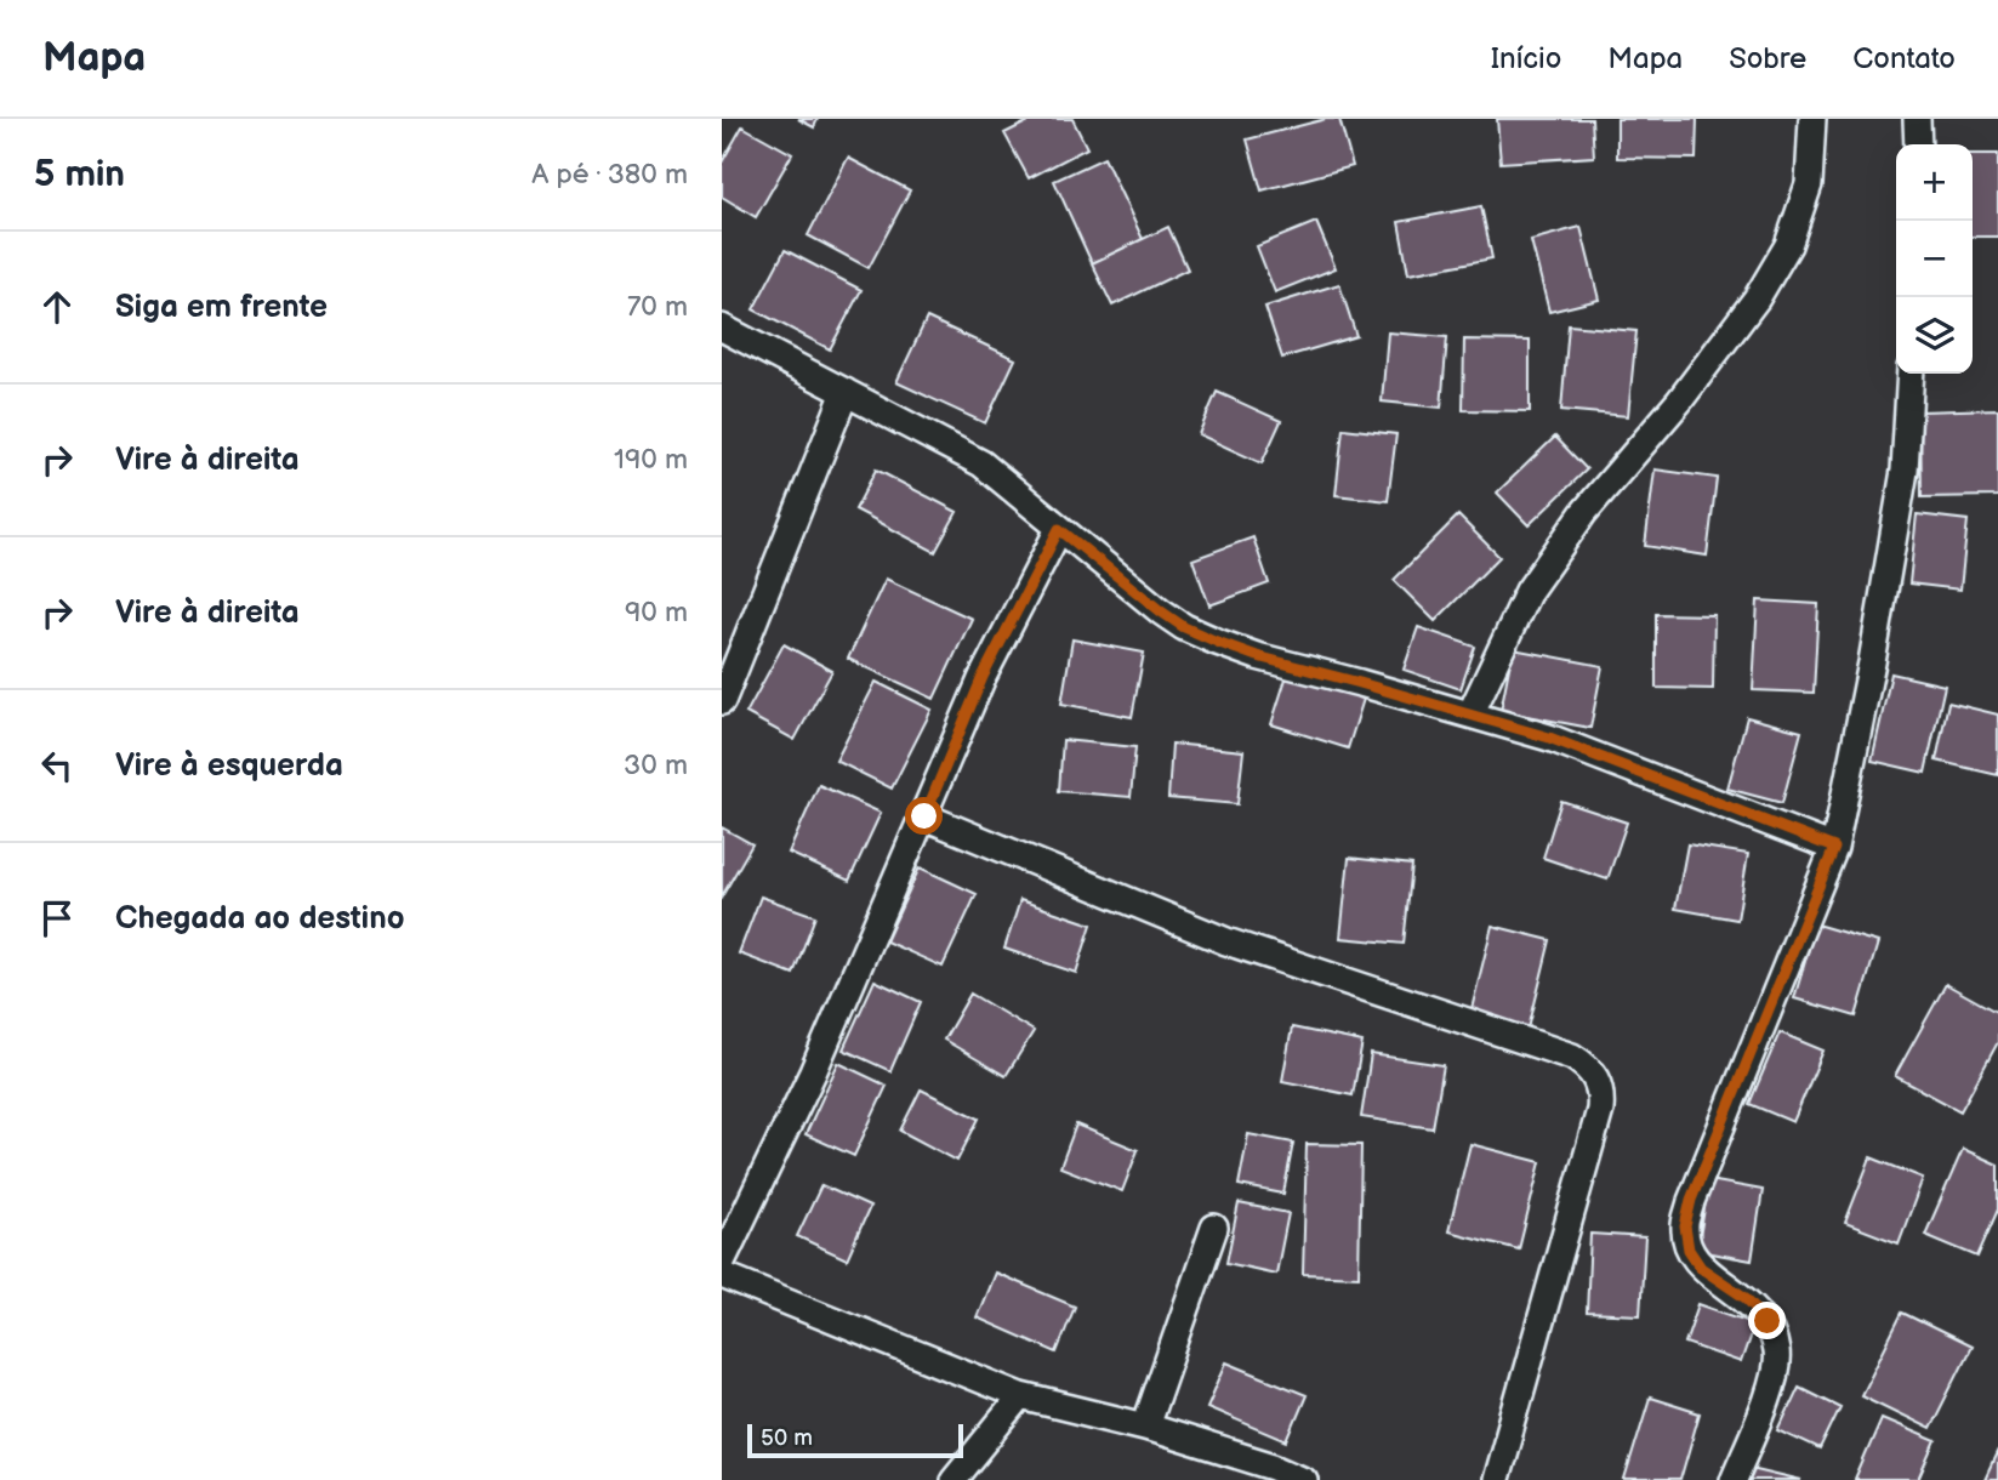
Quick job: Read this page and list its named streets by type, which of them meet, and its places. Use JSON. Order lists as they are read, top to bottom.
{
  "scale_bar": "50 m",
  "page": {
    "header": "Mapa",
    "nav": [
      "Início",
      "Mapa",
      "Sobre",
      "Contato"
    ],
    "heading": ["5 min", "A pé · 380 m"],
    "map_buttons": ["+", "−"],
    "list": [
      ["Siga em frente", "70 m"],
      ["Vire à direita", "190 m"],
      ["Vire à direita", "90 m"],
      ["Vire à esquerda", "30 m"],
      "Chegada ao destino"
    ],
    "scale": "50 m"
  }
}
